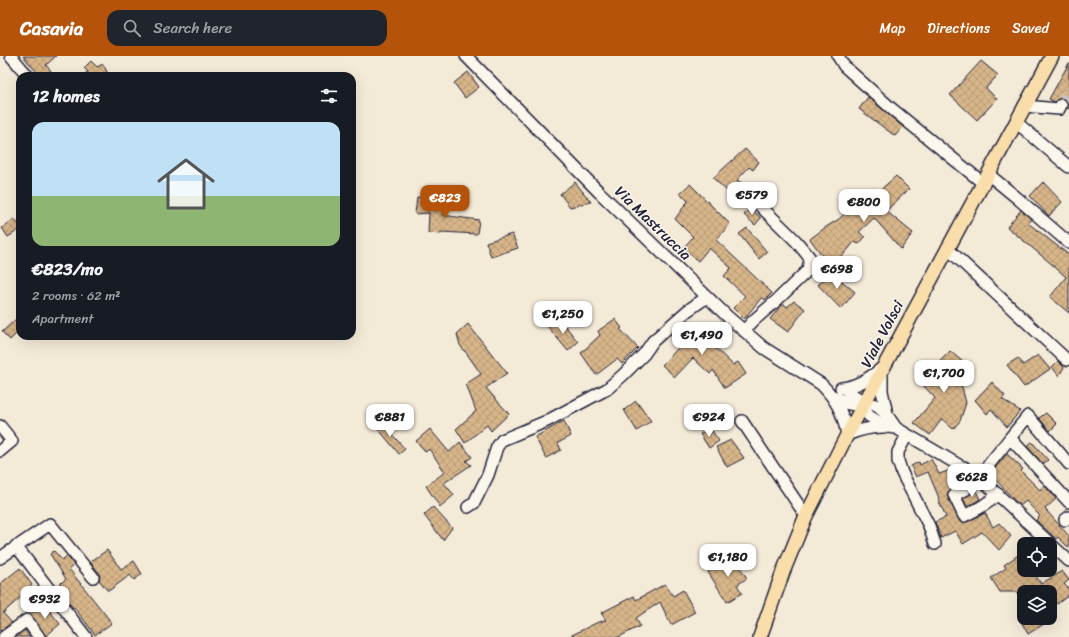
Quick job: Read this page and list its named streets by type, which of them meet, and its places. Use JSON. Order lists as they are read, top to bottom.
{
  "streets": {
    "main road": ["Viale Volsci"],
    "street": ["Via Mastruccia"]
  },
  "page": {
    "header": "Casavia",
    "search": "Search here",
    "nav": ["Map", "Directions", "Saved"],
    "heading": "12 homes",
    "list": [
      {
        "name": "€823/mo",
        "note": "2 rooms · 62 m² · Apartment"
      }
    ],
    "price": [
      "€579",
      "€823",
      "€800",
      "€698",
      "€1,250",
      "€1,490",
      "€1,700",
      "€881",
      "€924",
      "€628",
      "€1,180",
      "€932"
    ]
  }
}
